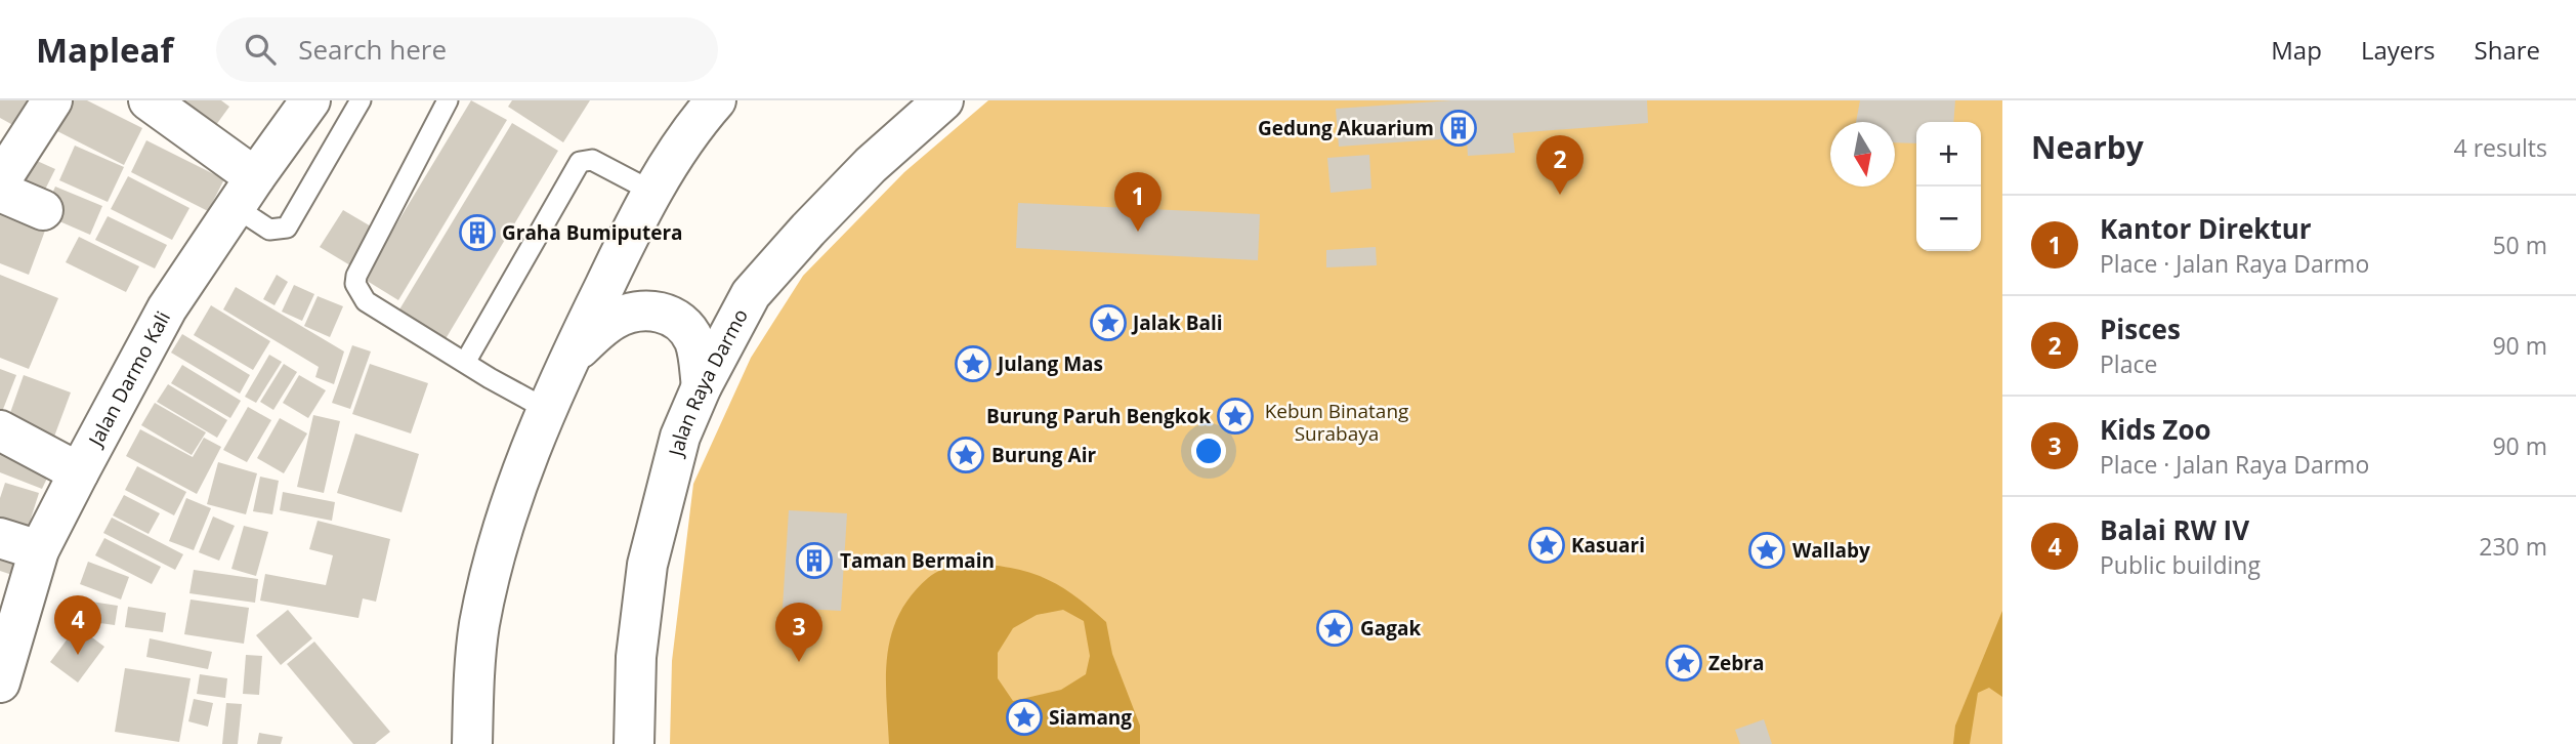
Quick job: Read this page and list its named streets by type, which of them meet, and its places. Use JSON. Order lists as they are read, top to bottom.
{
  "streets": {
    "main road": ["Jalan Darmo Kali", "Jalan Raya Darmo"]
  },
  "parks": ["Kebun Binatang Surabaya"],
  "places": {
    "building": ["Gedung Akuarium", "Graha Bumiputera", "Taman Bermain"],
    "place": [
      "Jalak Bali",
      "Julang Mas",
      "Burung Paruh Bengkok",
      "Burung Air",
      "Kasuari",
      "Wallaby",
      "Gagak",
      "Zebra",
      "Siamang"
    ]
  },
  "north": "bottom",
  "page": {
    "header": "Mapleaf",
    "search": "Search here",
    "nav": ["Map", "Layers", "Share"],
    "heading": ["Nearby", "4 results"],
    "map_buttons": ["+", "−"],
    "pins": [
      "2",
      "1",
      "4",
      "3"
    ],
    "list": [
      {
        "mark": "1",
        "name": "Kantor Direktur",
        "note": "Place · Jalan Raya Darmo",
        "value": "50 m"
      },
      {
        "mark": "2",
        "name": "Pisces",
        "note": "Place",
        "value": "90 m"
      },
      {
        "mark": "3",
        "name": "Kids Zoo",
        "note": "Place · Jalan Raya Darmo",
        "value": "90 m"
      },
      {
        "mark": "4",
        "name": "Balai RW IV",
        "note": "Public building",
        "value": "230 m"
      }
    ]
  }
}
